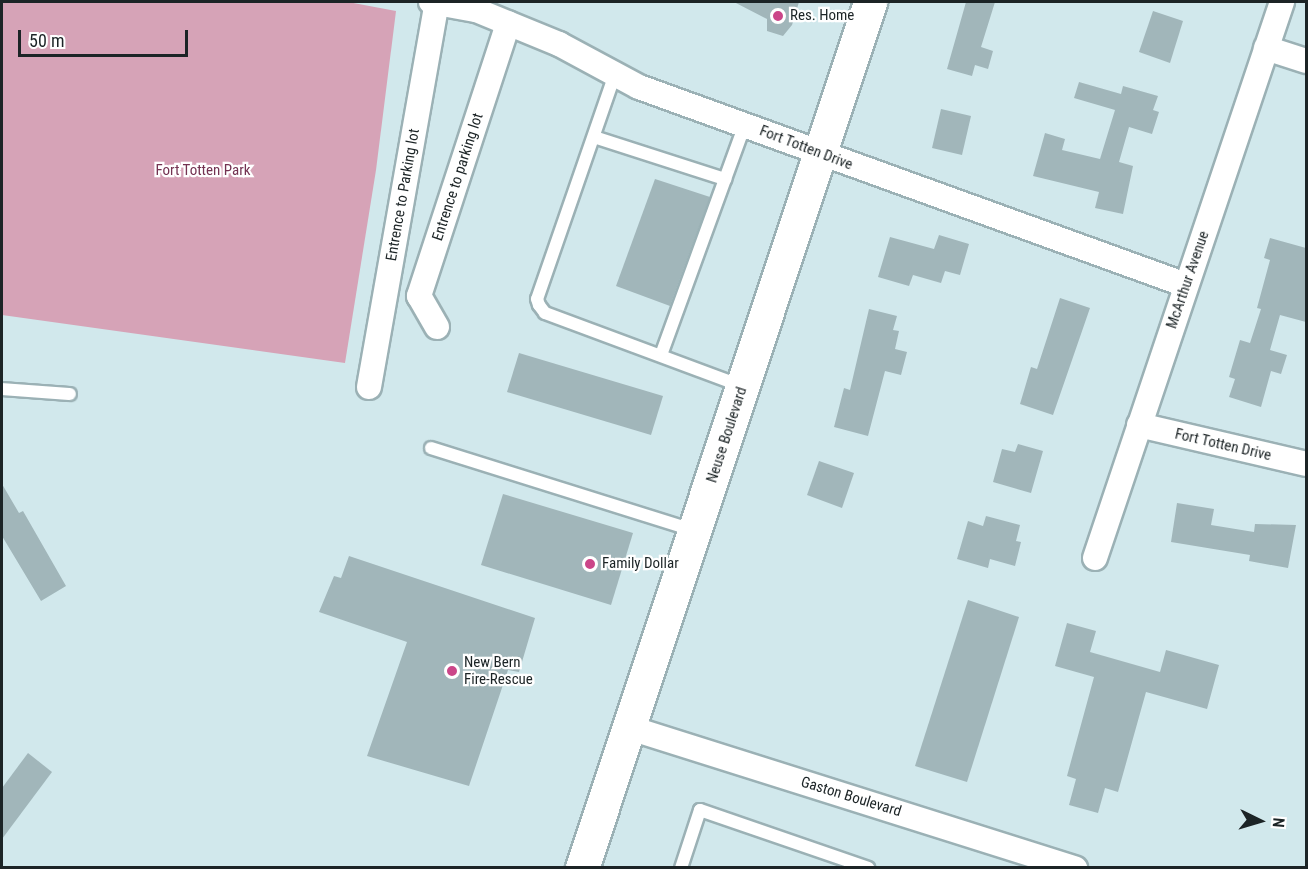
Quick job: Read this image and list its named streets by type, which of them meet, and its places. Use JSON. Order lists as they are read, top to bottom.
{
  "streets": {
    "main road": ["Neuse Boulevard"],
    "street": [
      "Fort Totten Drive",
      "Entrence to parking lot",
      "Entrence to Parking lot",
      "McArthur Avenue",
      "Gaston Boulevard"
    ]
  },
  "crossings": [
    ["Fort Totten Drive", "Entrence to parking lot"],
    ["Fort Totten Drive", "Entrence to Parking lot"],
    ["Fort Totten Drive", "McArthur Avenue"],
    ["Fort Totten Drive", "Neuse Boulevard"],
    ["Neuse Boulevard", "Gaston Boulevard"]
  ],
  "parks": ["Fort Totten Park"],
  "places": ["Res. Home", "Family Dollar", "New Bern Fire-Rescue"],
  "scale_bar": "50 m",
  "north": "right"
}
